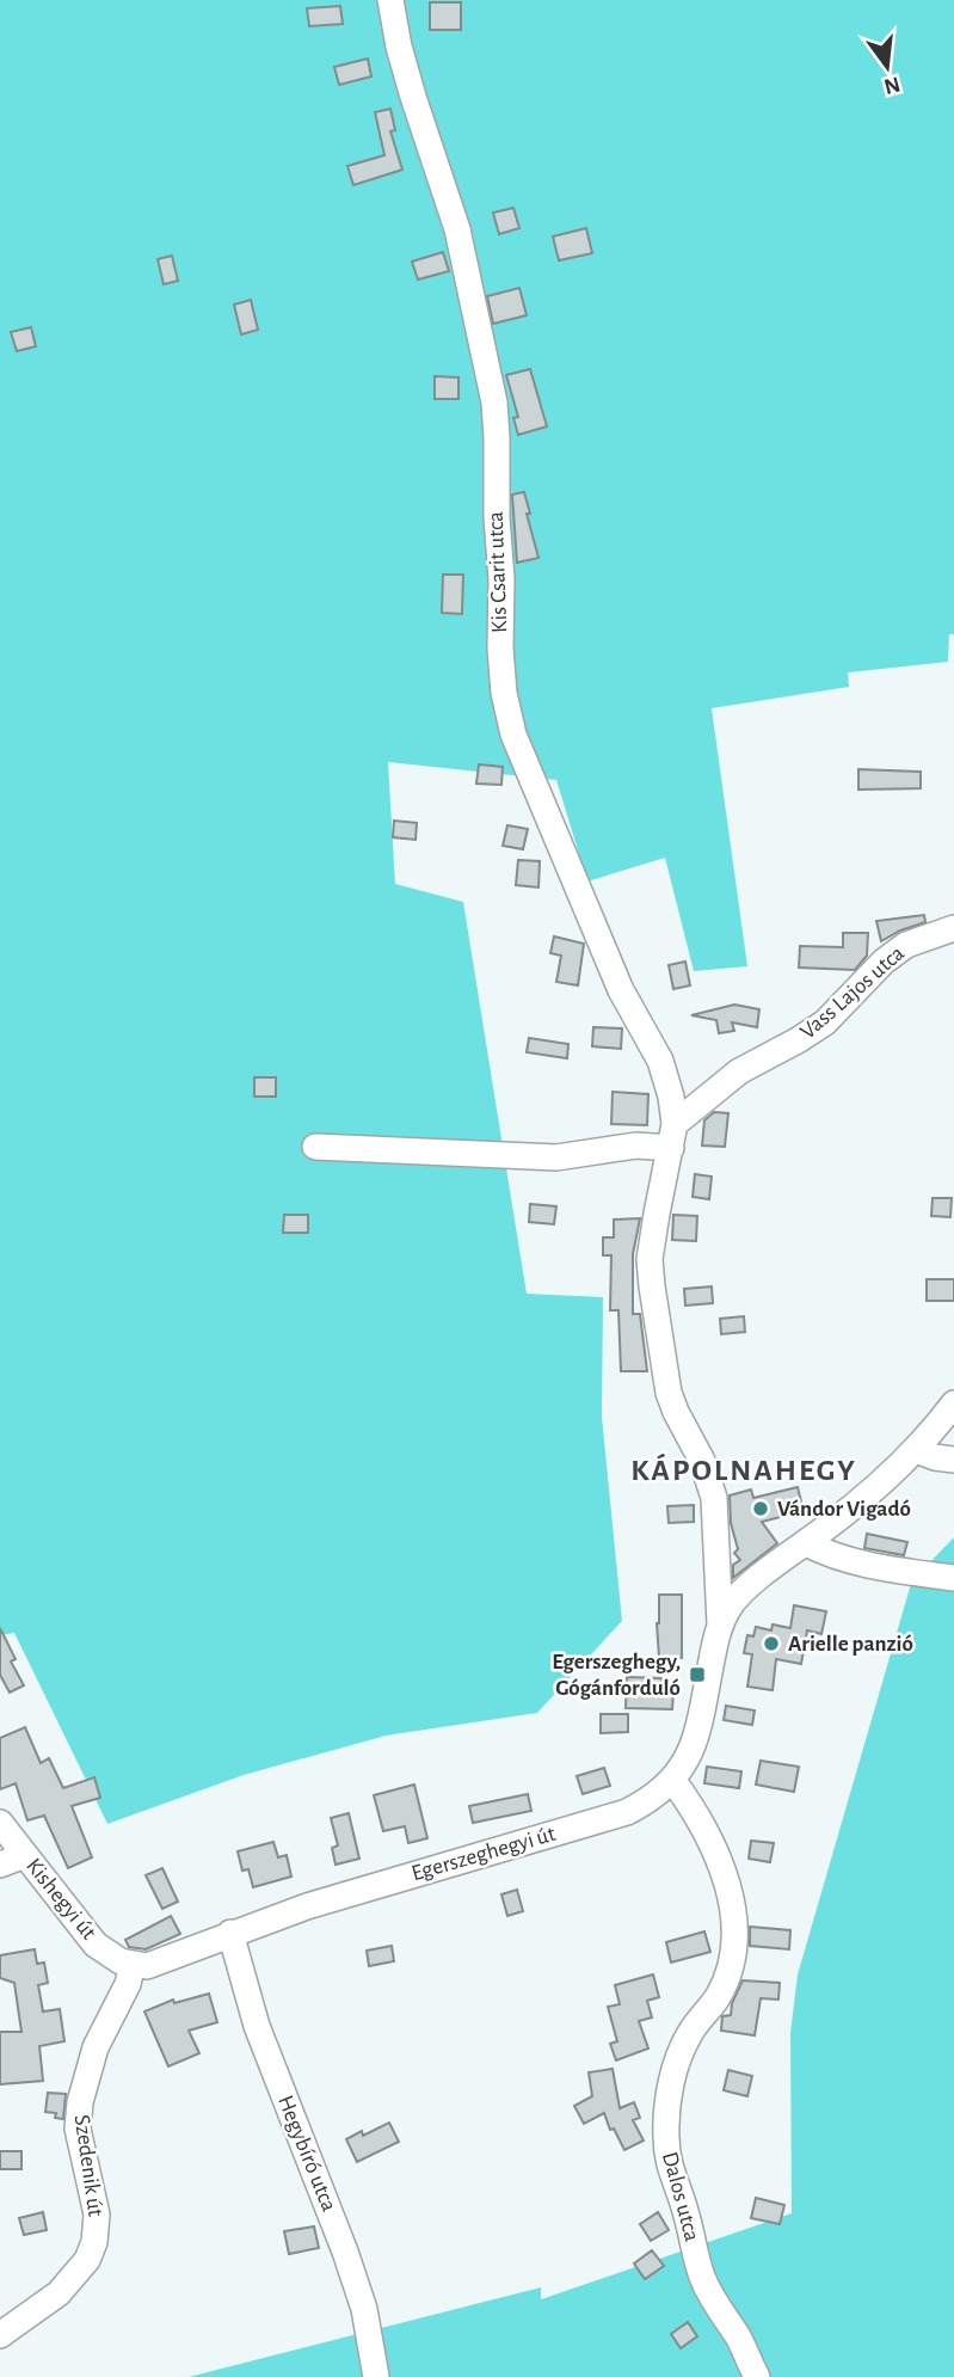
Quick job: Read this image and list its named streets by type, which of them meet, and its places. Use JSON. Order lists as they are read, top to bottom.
{
  "streets": {
    "street": [
      "Kis Csarit utca",
      "Vass Lajos utca",
      "Egerszeghegyi út",
      "Kishegyi út",
      "Hegybíró utca",
      "Szedenik út",
      "Dalos utca"
    ]
  },
  "crossings": [
    ["Kis Csarit utca", "Vass Lajos utca"],
    ["Kis Csarit utca", "Egerszeghegyi út"],
    ["Vass Lajos utca", "Egerszeghegyi út"],
    ["Egerszeghegyi út", "Kishegyi út"],
    ["Egerszeghegyi út", "Hegybíró utca"],
    ["Egerszeghegyi út", "Szedenik út"],
    ["Egerszeghegyi út", "Dalos utca"],
    ["Kishegyi út", "Szedenik út"]
  ],
  "districts": ["KÁPOLNAHEGY"],
  "places": {
    "other": ["Vándor Vigadó", "Arielle panzió"],
    "transit": ["Egerszeghegy, Gógánforduló"]
  },
  "north": "bottom"
}
